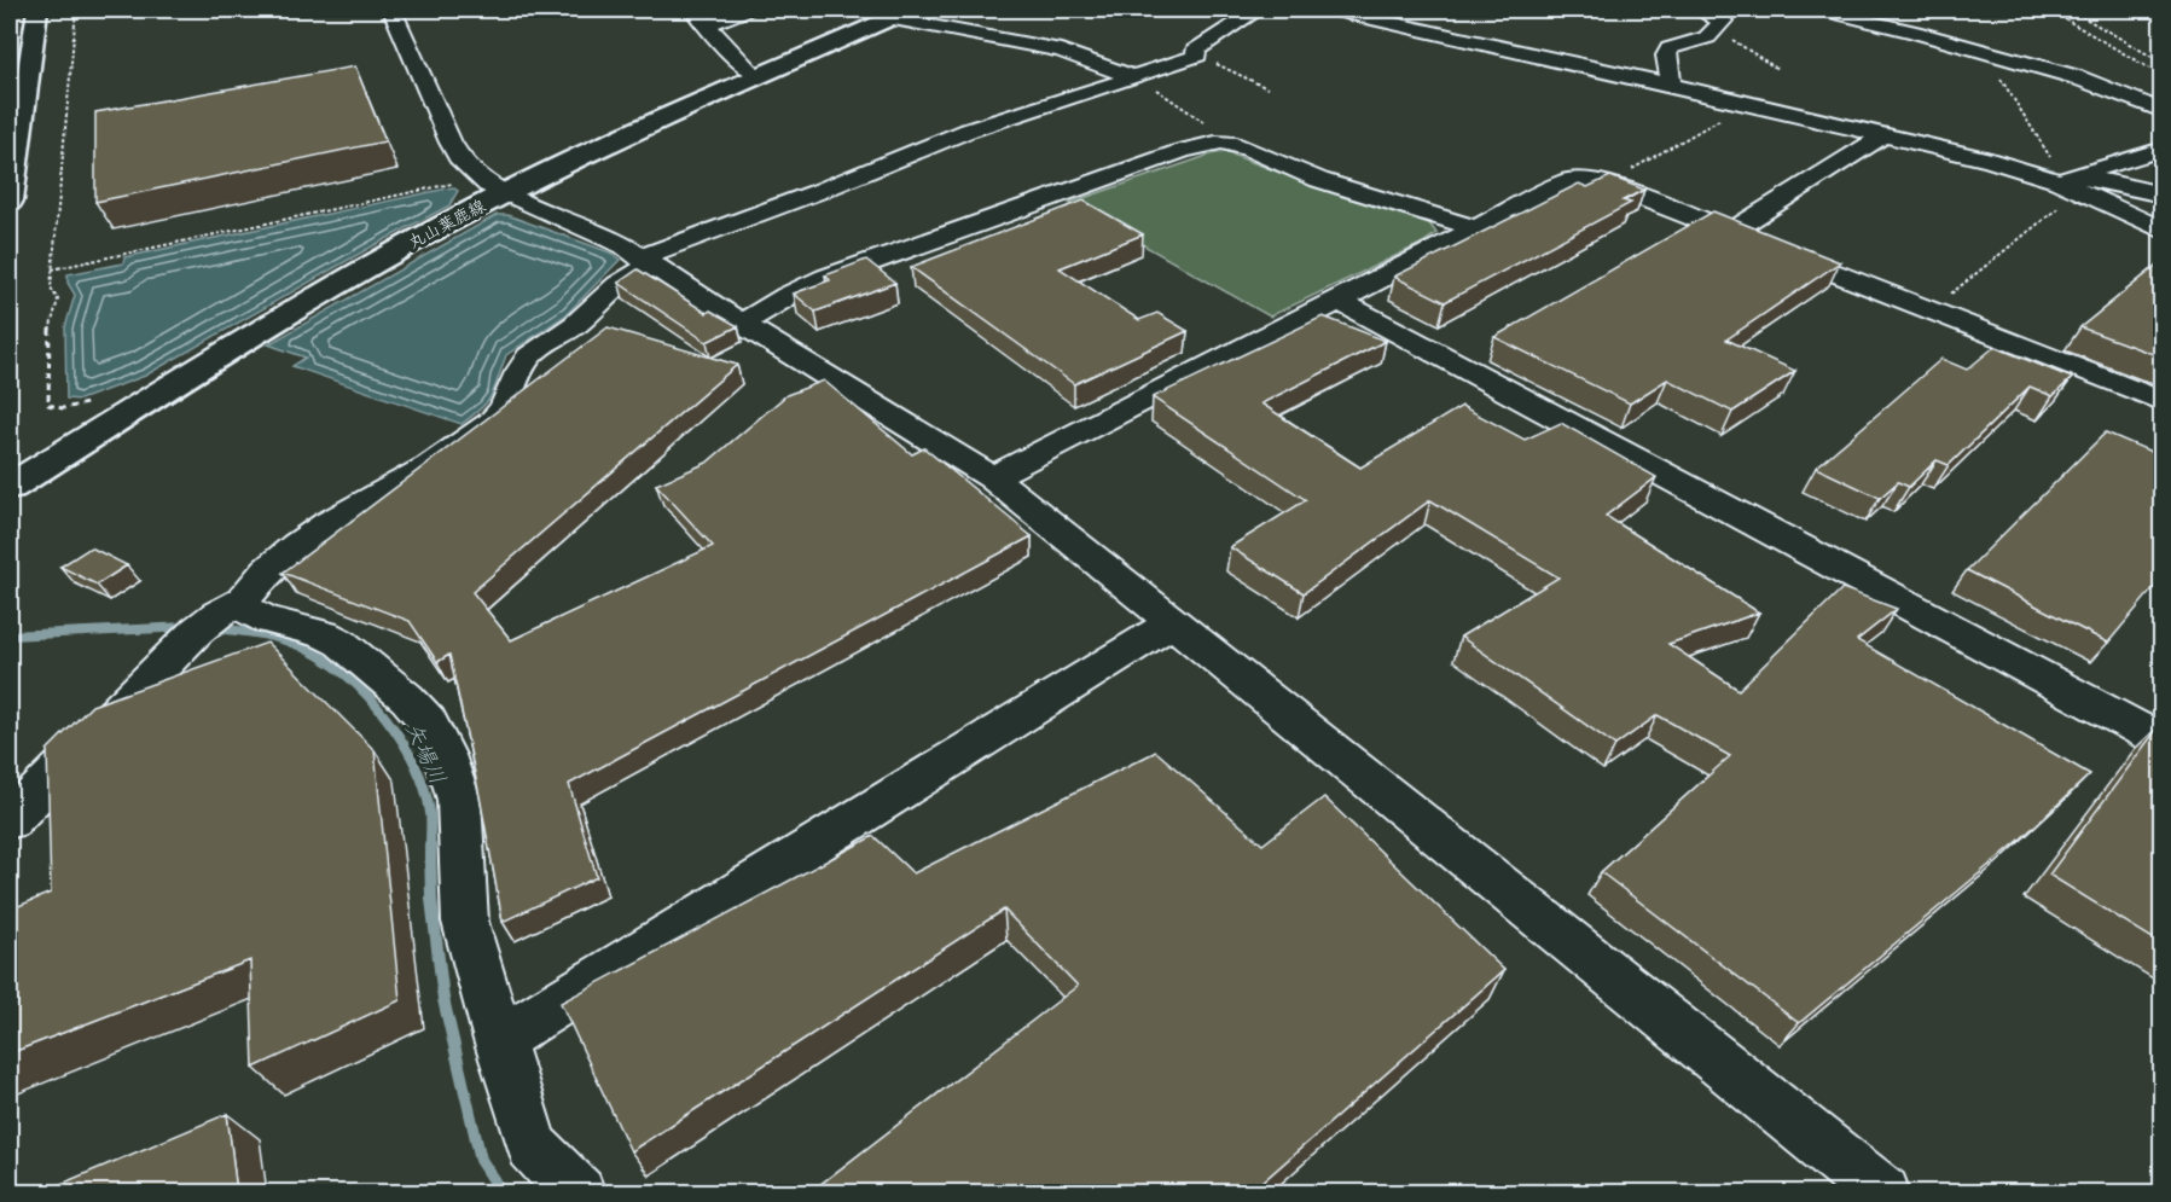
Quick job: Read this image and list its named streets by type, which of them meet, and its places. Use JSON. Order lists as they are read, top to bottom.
{
  "streets": {
    "main road": ["丸山葉鹿線"]
  },
  "water": ["矢場川"]
}
